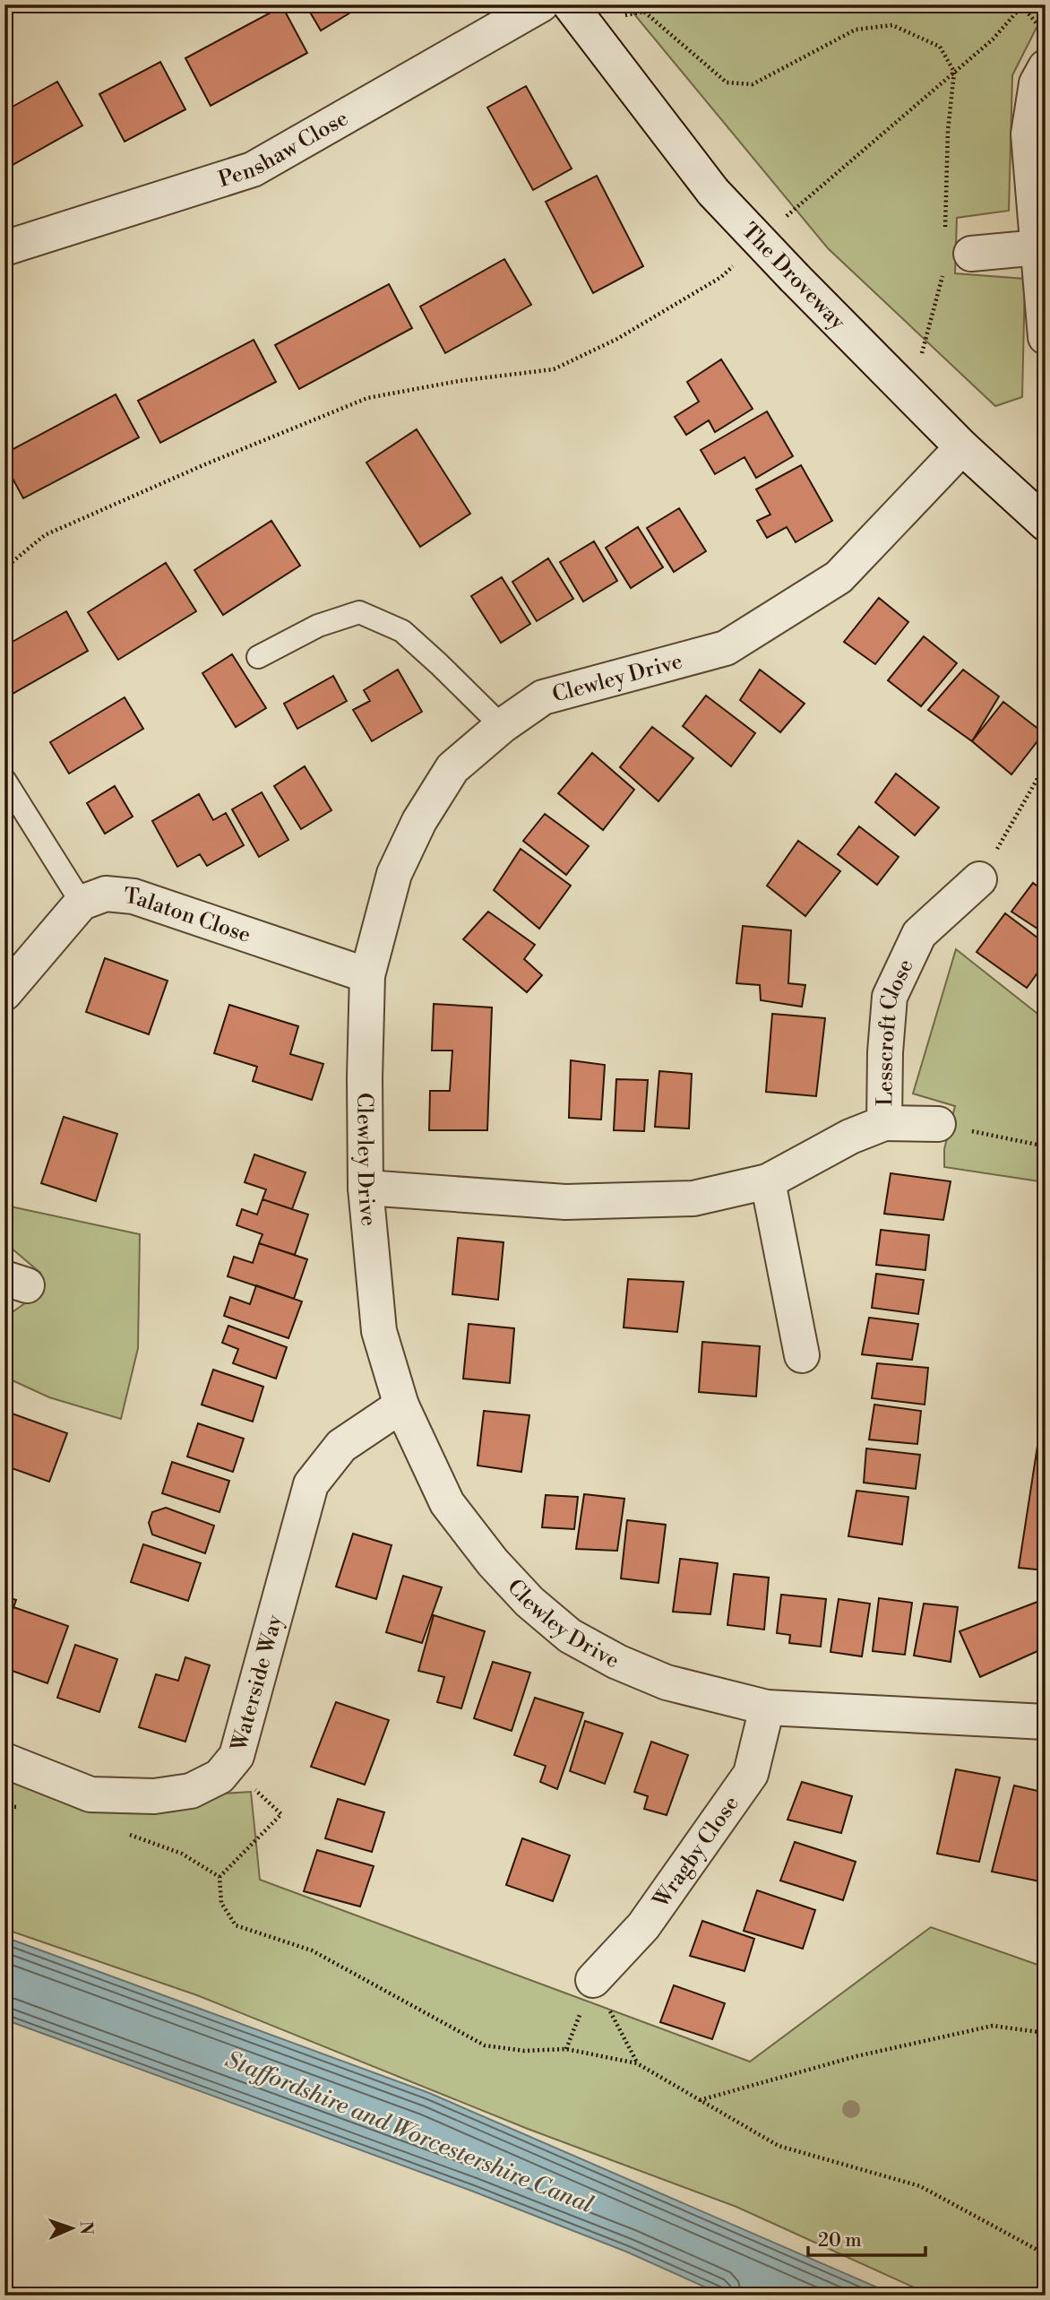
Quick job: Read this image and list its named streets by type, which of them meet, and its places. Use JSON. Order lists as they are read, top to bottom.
{
  "streets": {
    "street": [
      "Penshaw Close",
      "The Droveway",
      "Clewley Drive",
      "Talaton Close",
      "Lesscroft Close",
      "Waterside Way",
      "Wragby Close"
    ]
  },
  "crossings": [
    ["The Droveway", "Clewley Drive"],
    ["Clewley Drive", "Talaton Close"],
    ["Clewley Drive", "Lesscroft Close"],
    ["Clewley Drive", "Waterside Way"],
    ["Clewley Drive", "Wragby Close"]
  ],
  "water": ["Staffordshire and Worcestershire Canal"],
  "scale_bar": "20 m",
  "north": "right"
}
